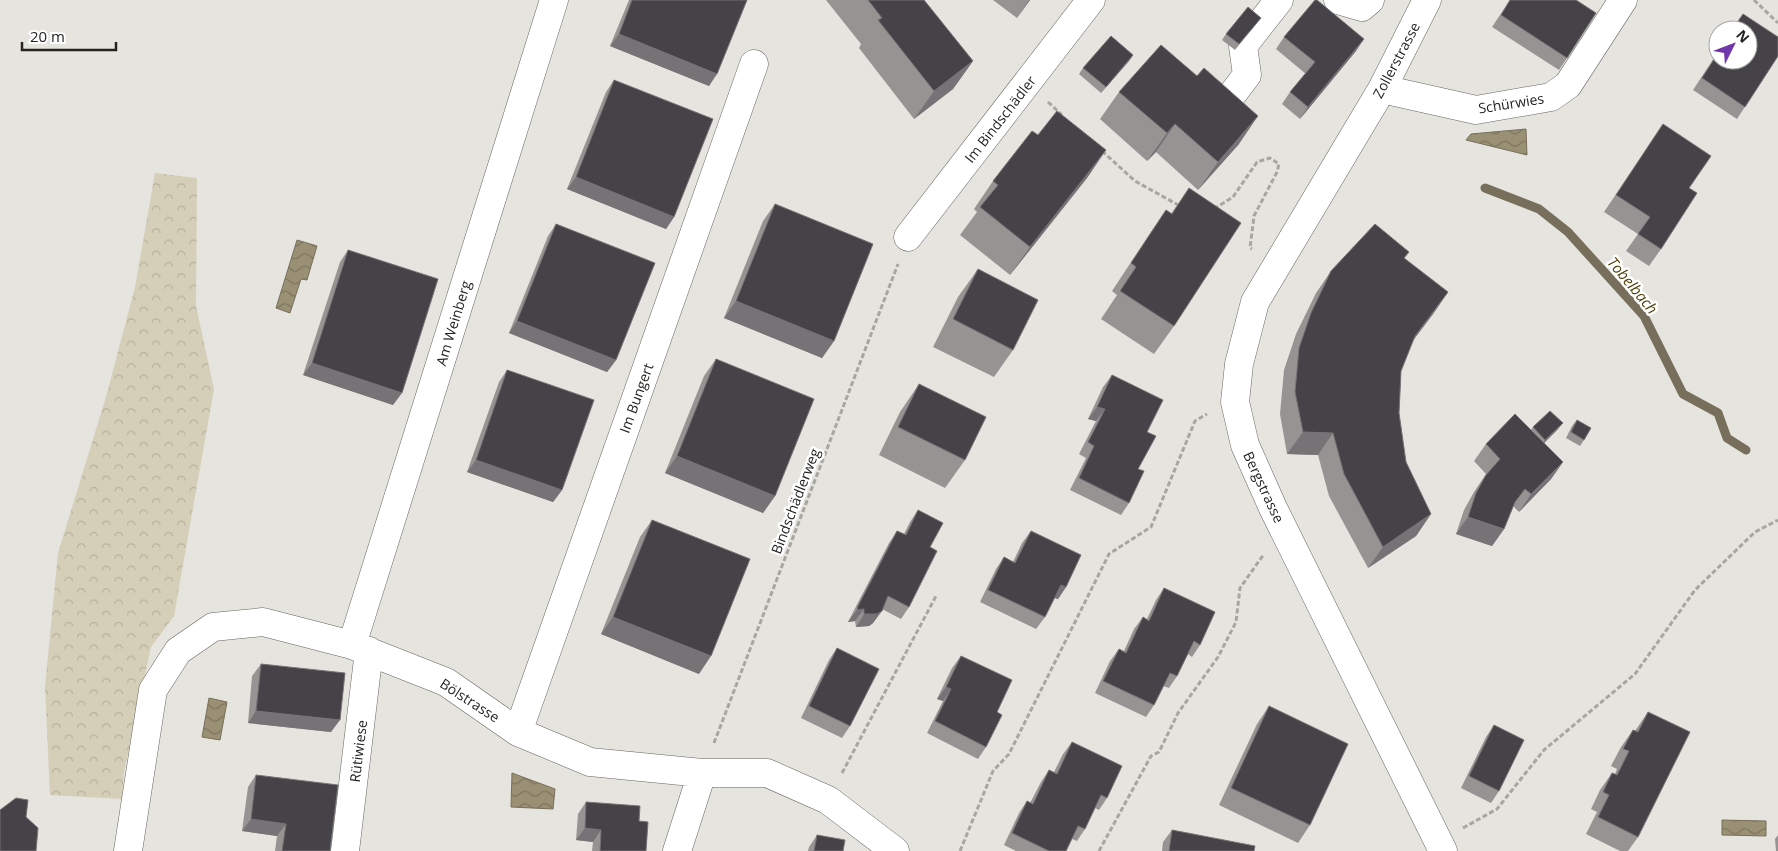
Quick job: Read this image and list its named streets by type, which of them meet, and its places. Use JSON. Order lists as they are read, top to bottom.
{
  "streets": {
    "street": [
      "Zollerstrasse",
      "Schürwies",
      "Im Bindschädler",
      "Am Weinberg",
      "Im Bungert",
      "Bergstrasse",
      "Bölstrasse",
      "Rütiwiese"
    ],
    "path": ["Bindschädlerweg"]
  },
  "crossings": [
    ["Zollerstrasse", "Schürwies"],
    ["Zollerstrasse", "Bergstrasse"],
    ["Im Bindschädler", "Bindschädlerweg"],
    ["Am Weinberg", "Bölstrasse"],
    ["Am Weinberg", "Rütiwiese"],
    ["Im Bungert", "Bölstrasse"],
    ["Bindschädlerweg", "Bölstrasse"],
    ["Bölstrasse", "Rütiwiese"]
  ],
  "water": ["Tobelbach"],
  "scale_bar": "20 m",
  "north": "top right"
}
